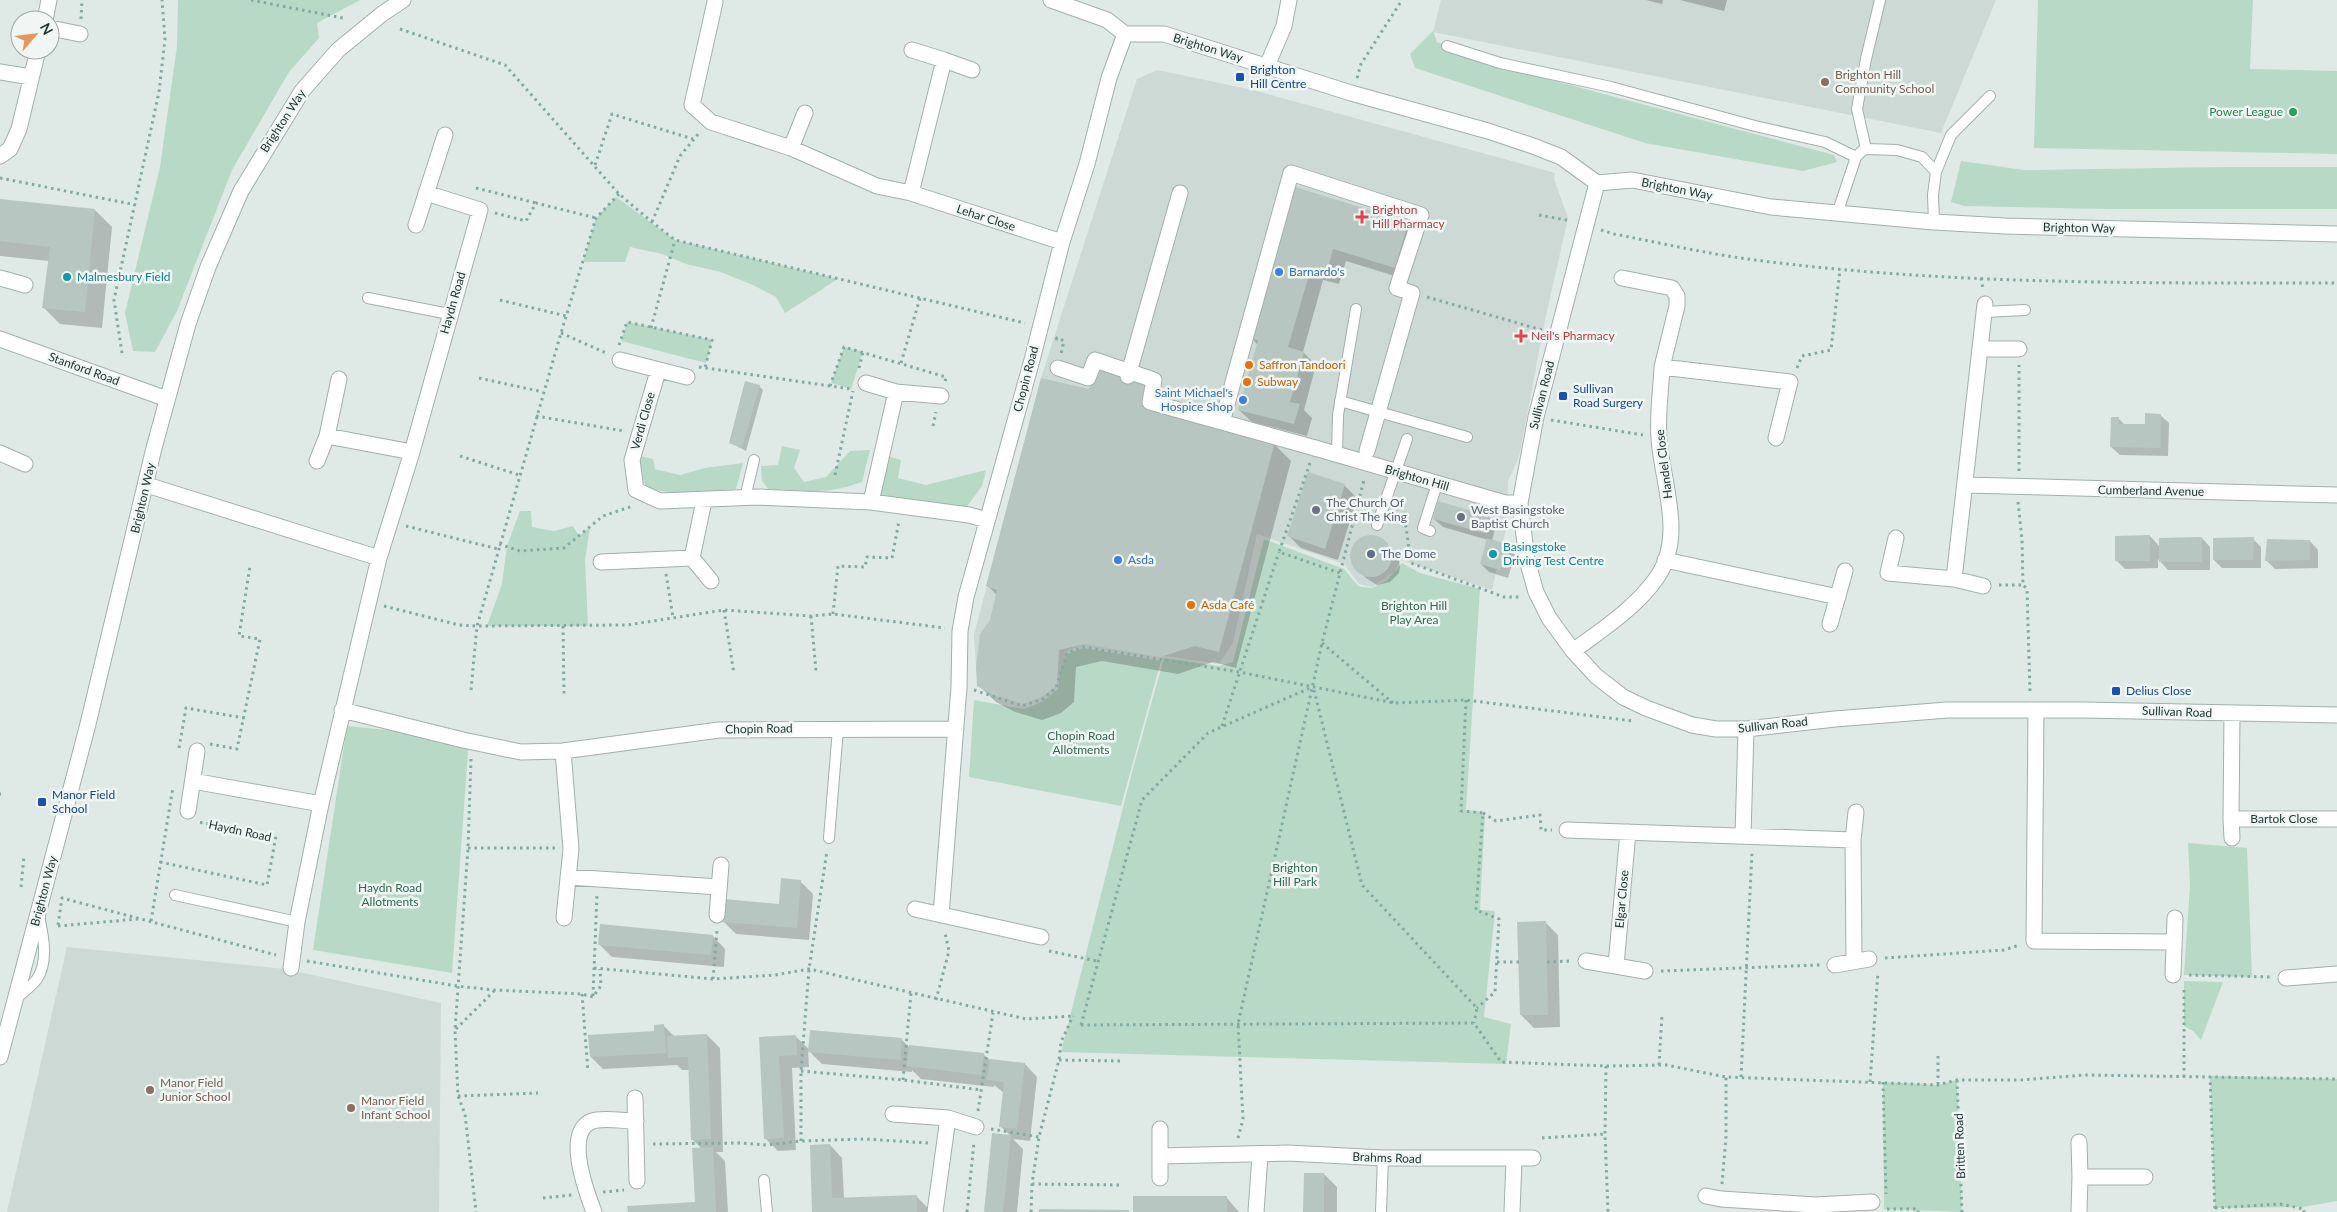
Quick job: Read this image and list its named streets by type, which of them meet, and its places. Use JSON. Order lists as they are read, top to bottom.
{
  "streets": {
    "street": [
      "Brighton Way",
      "Lehar Close",
      "Haydn Road",
      "Stanford Road",
      "Chopin Road",
      "Sullivan Road",
      "Verdi Close",
      "Handel Close",
      "Brighton Hill",
      "Cumberland Avenue",
      "Bartok Close",
      "Elgar Close",
      "Brahms Road"
    ],
    "path": ["Britten Road"]
  },
  "crossings": [
    ["Brighton Way", "Stanford Road"],
    ["Brighton Way", "Chopin Road"],
    ["Brighton Way", "Sullivan Road"],
    ["Lehar Close", "Chopin Road"],
    ["Haydn Road", "Chopin Road"],
    ["Chopin Road", "Verdi Close"],
    ["Sullivan Road", "Handel Close"],
    ["Sullivan Road", "Brighton Hill"]
  ],
  "parks": [
    "Brighton Hill Play Area",
    "Chopin Road Allotments",
    "Brighton Hill Park",
    "Haydn Road Allotments"
  ],
  "places": {
    "transit": [
      "Brighton Hill Centre",
      "Sullivan Road Surgery",
      "Delius Close",
      "Manor Field School"
    ],
    "other": [
      "Brighton Hill Community School",
      "Power League",
      "Barnardo's",
      "Malmesbury Field",
      "Saffron Tandoori",
      "Subway",
      "Saint Michael's Hospice Shop",
      "The Church Of Christ The King",
      "West Basingstoke Baptist Church",
      "The Dome",
      "Basingstoke Driving Test Centre",
      "Asda",
      "Asda Café",
      "Manor Field Junior School",
      "Manor Field Infant School"
    ],
    "health": ["Brighton Hill Pharmacy", "Neil's Pharmacy"]
  },
  "north": "top right"
}
